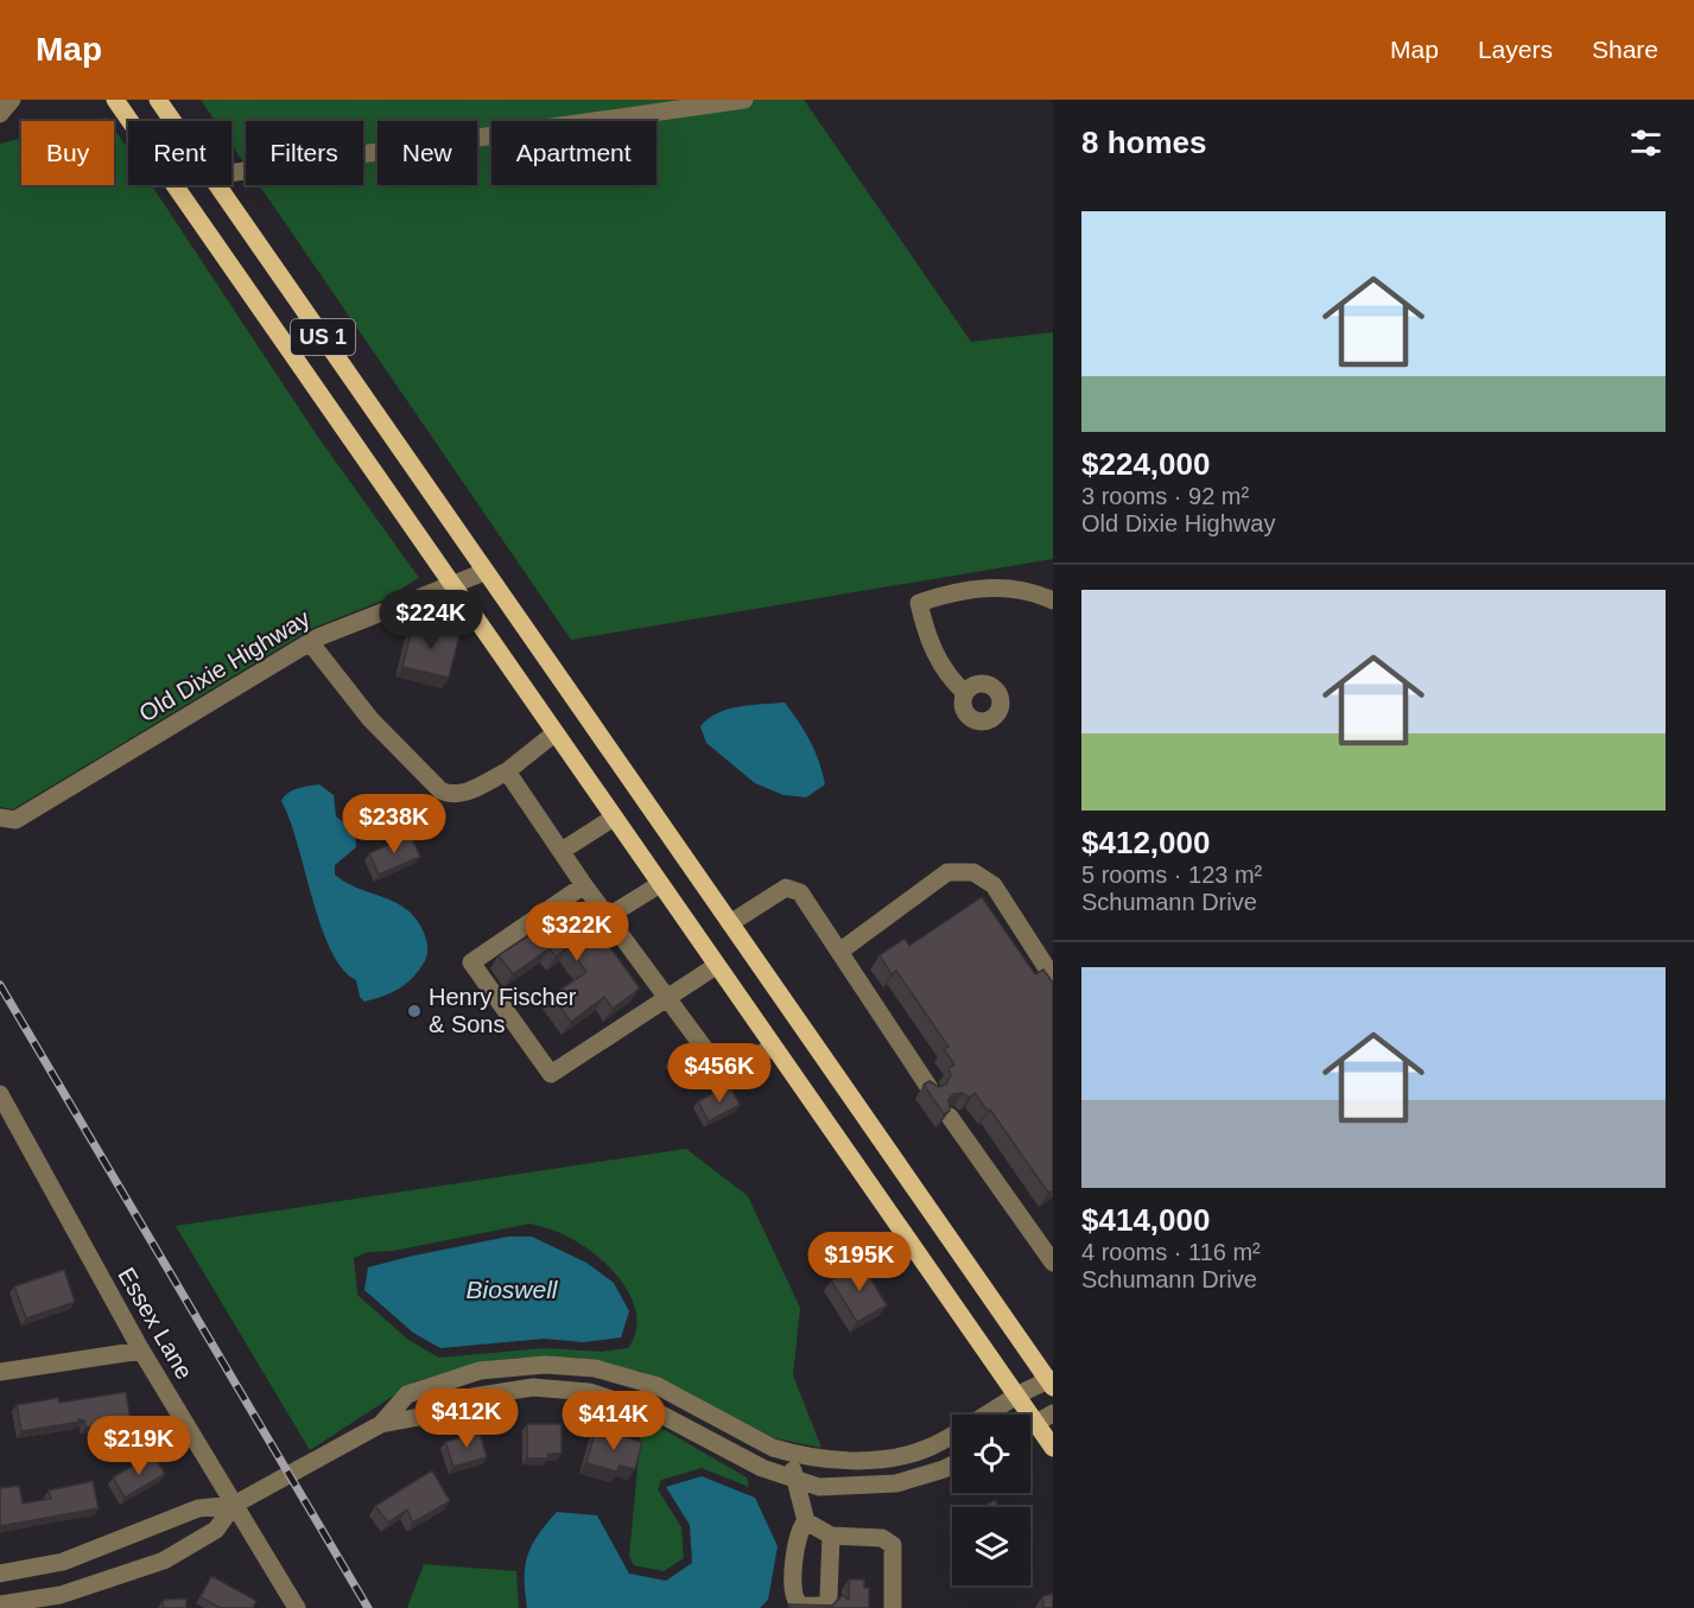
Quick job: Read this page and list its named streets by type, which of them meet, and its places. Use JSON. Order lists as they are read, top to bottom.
{
  "streets": {
    "main road": ["US 1"],
    "street": ["Old Dixie Highway", "Essex Lane"]
  },
  "crossings": [
    ["US 1", "Old Dixie Highway"]
  ],
  "water": ["Bioswell"],
  "places": ["Henry Fischer & Sons"],
  "page": {
    "header": "Map",
    "nav": ["Map", "Layers", "Share"],
    "heading": "8 homes",
    "chip": [
      "Buy",
      "Rent",
      "Filters",
      "New",
      "Apartment"
    ],
    "list": [
      {
        "name": "$224,000",
        "note": "3 rooms · 92 m² · Old Dixie Highway"
      },
      {
        "name": "$412,000",
        "note": "5 rooms · 123 m² · Schumann Drive"
      },
      {
        "name": "$414,000",
        "note": "4 rooms · 116 m² · Schumann Drive"
      }
    ],
    "price": [
      "$224K",
      "$238K",
      "$322K",
      "$456K",
      "$195K",
      "$412K",
      "$414K",
      "$219K"
    ]
  }
}
